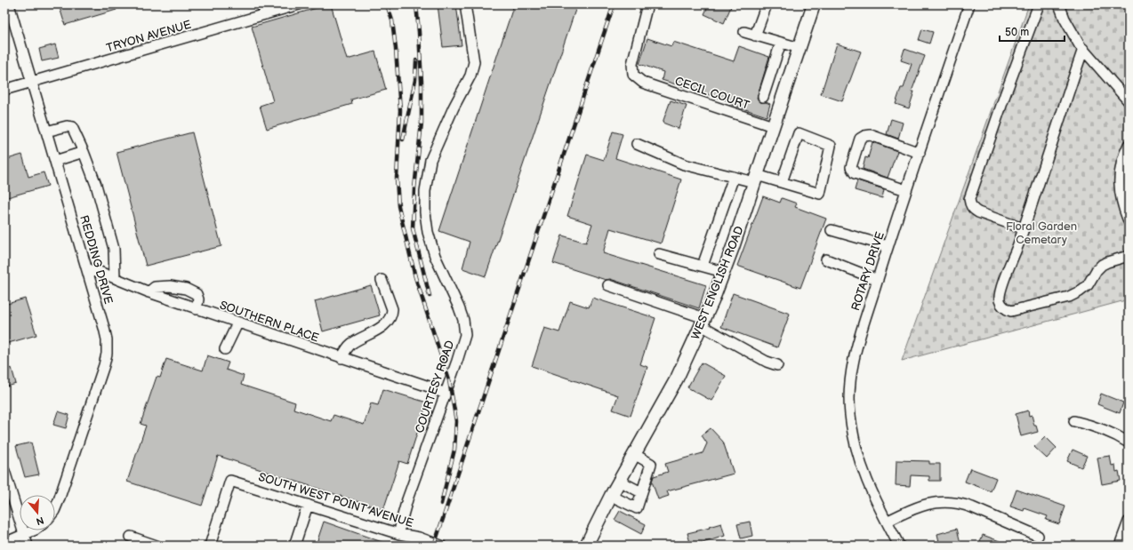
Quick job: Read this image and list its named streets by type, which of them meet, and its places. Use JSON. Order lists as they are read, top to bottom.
{
  "streets": {
    "main road": ["WEST ENGLISH ROAD"],
    "street": [
      "TRYON AVENUE",
      "CECIL COURT",
      "REDDING DRIVE",
      "ROTARY DRIVE",
      "SOUTHERN PLACE",
      "COURTESY ROAD",
      "SOUTH WEST POINT AVENUE"
    ]
  },
  "crossings": [
    ["TRYON AVENUE", "REDDING DRIVE"],
    ["CECIL COURT", "WEST ENGLISH ROAD"],
    ["REDDING DRIVE", "SOUTHERN PLACE"],
    ["SOUTHERN PLACE", "COURTESY ROAD"],
    ["COURTESY ROAD", "SOUTH WEST POINT AVENUE"]
  ],
  "parks": ["Floral Garden Cemetary"],
  "scale_bar": "50 m",
  "north": "bottom"
}
